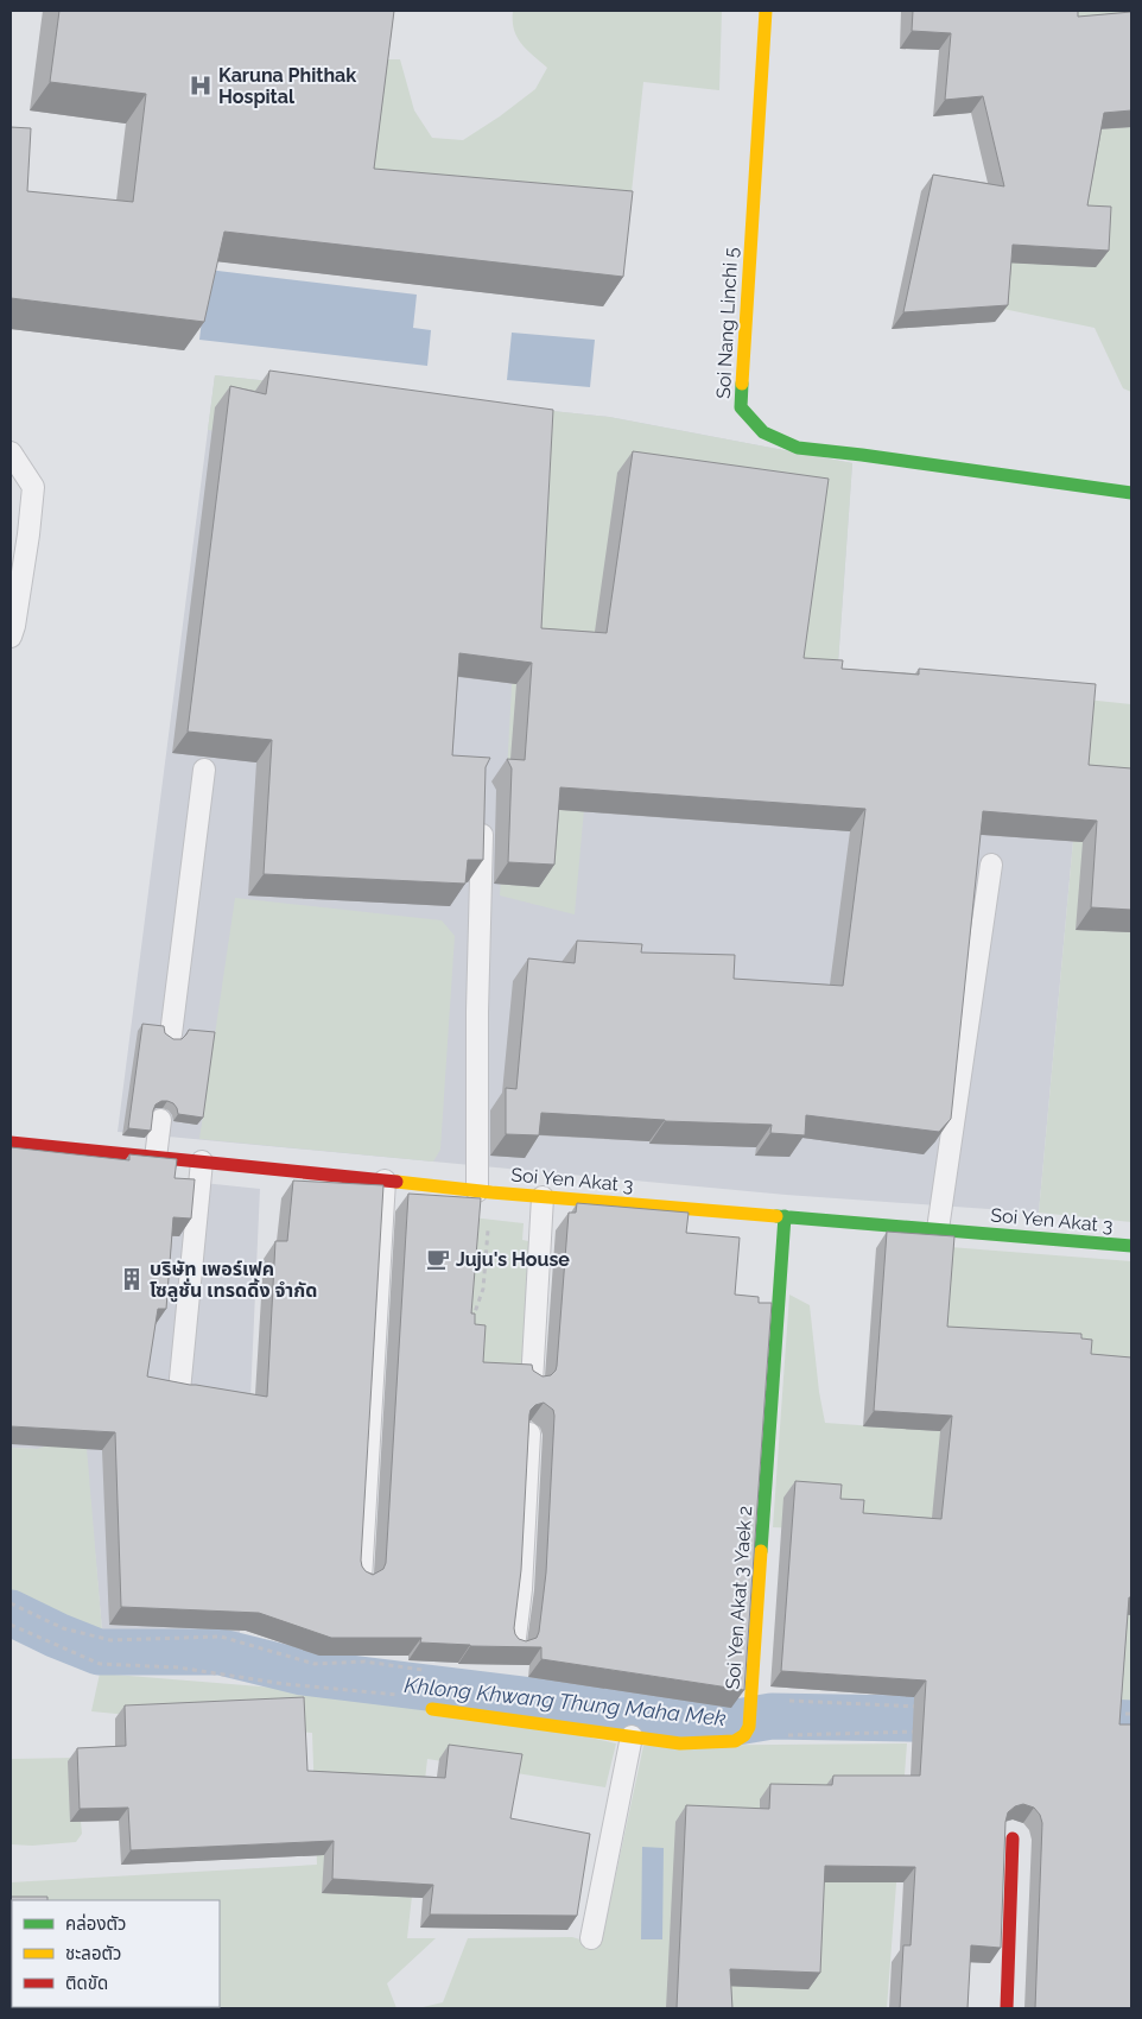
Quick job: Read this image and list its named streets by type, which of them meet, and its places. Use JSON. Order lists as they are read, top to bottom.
{
  "streets": {
    "street": ["Soi Nang Linchi 5", "Soi Yen Akat 3", "Soi Yen Akat 3 Yaek 2"]
  },
  "crossings": [
    ["Soi Yen Akat 3", "Soi Yen Akat 3 Yaek 2"]
  ],
  "water": ["Khlong Khwang Thung Maha Mek"],
  "places": {
    "hospital": ["Karuna Phithak Hospital"],
    "cafe": ["Juju's House"],
    "building": ["บริษัท เพอร์เฟค โซลูชั่น เทรดดิ้ง จำกัด"]
  },
  "legend": ["คล่องตัว", "ชะลอตัว", "ติดขัด"]
}
